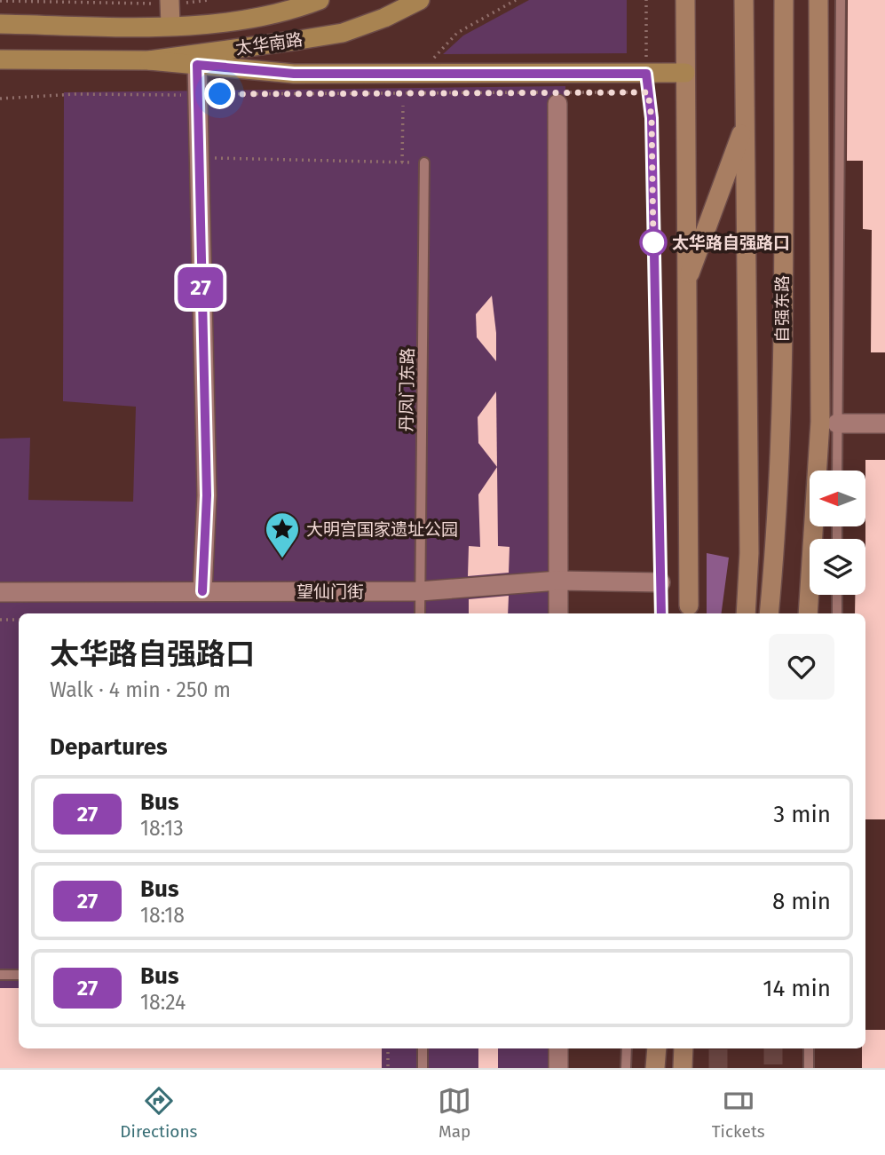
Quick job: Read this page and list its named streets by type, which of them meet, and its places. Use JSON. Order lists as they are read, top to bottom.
{
  "streets": {
    "main road": ["太华南路", "自强东路"],
    "street": ["望仙门街"],
    "lane": ["丹凤门东路"]
  },
  "crossings": [
    ["丹凤门东路", "望仙门街"]
  ],
  "places": {
    "other": ["太华路自强路口"],
    "place": ["大明宫国家遗址公园"]
  },
  "lines": ["bus line 27"],
  "north": "left",
  "page": {
    "on_map": "27",
    "heading": [
      ["太华路自强路口", "Walk · 4 min · 250 m"],
      "Departures"
    ],
    "list": [
      {
        "mark": "27",
        "name": "Bus",
        "note": "18:13",
        "value": "3 min"
      },
      {
        "mark": "27",
        "name": "Bus",
        "note": "18:18",
        "value": "8 min"
      },
      {
        "mark": "27",
        "name": "Bus",
        "note": "18:24",
        "value": "14 min"
      }
    ],
    "tabs": ["Directions", "Map", "Tickets"]
  }
}
